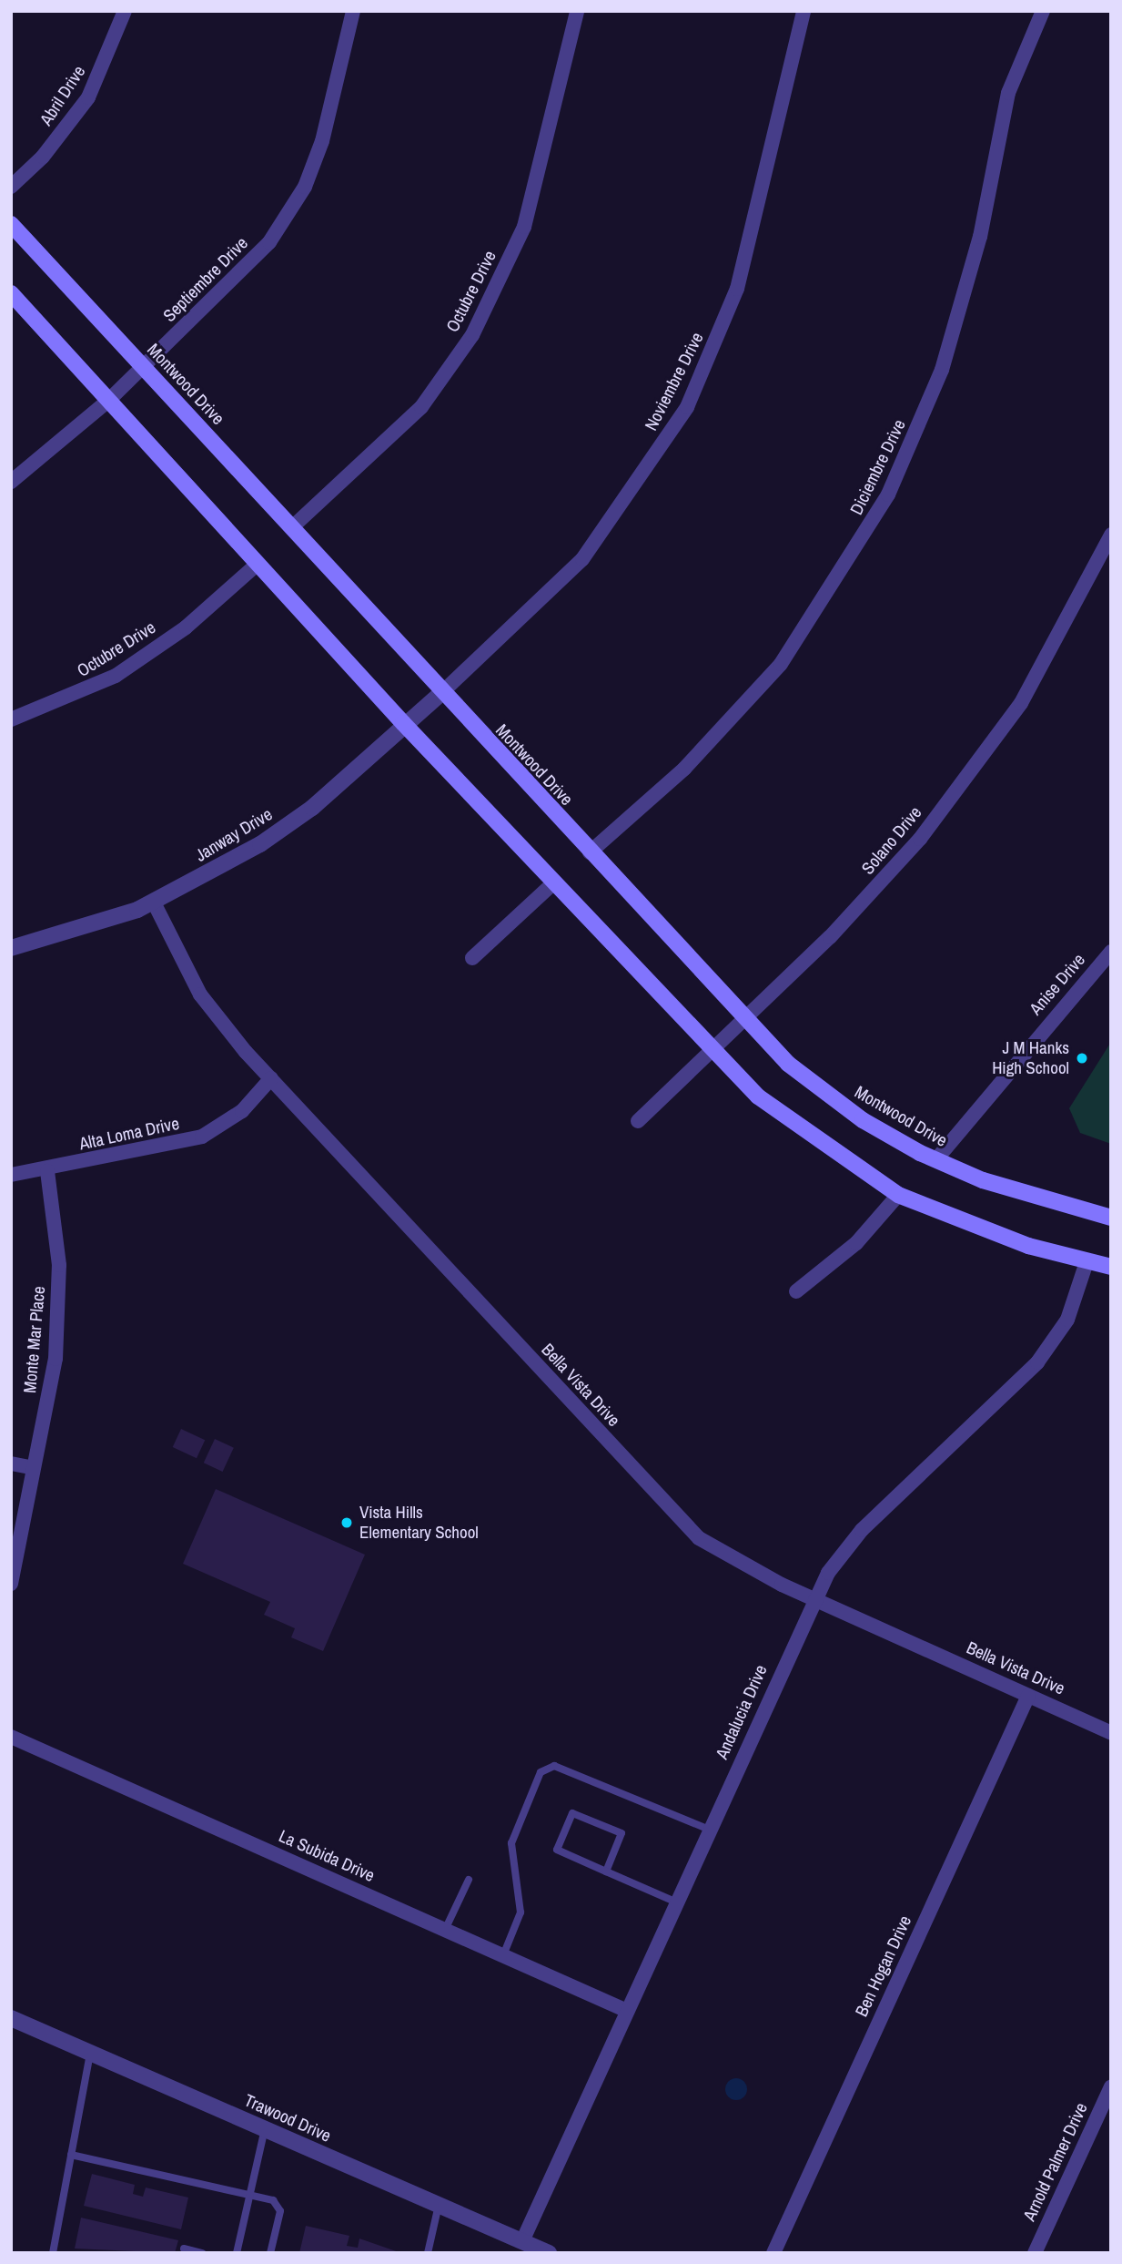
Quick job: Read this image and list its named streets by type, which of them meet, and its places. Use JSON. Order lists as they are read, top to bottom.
{
  "streets": {
    "main road": ["Montwood Drive"],
    "street": [
      "Abril Drive",
      "Septiembre Drive",
      "Octubre Drive",
      "Noviembre Drive",
      "Diciembre Drive",
      "Janway Drive",
      "Solano Drive",
      "Anise Drive",
      "Alta Loma Drive",
      "Monte Mar Place",
      "Bella Vista Drive",
      "Andalucia Drive",
      "La Subida Drive",
      "Ben Hogan Drive",
      "Trawood Drive",
      "Arnold Palmer Drive"
    ]
  },
  "crossings": [
    ["Septiembre Drive", "Montwood Drive"],
    ["Octubre Drive", "Montwood Drive"],
    ["Noviembre Drive", "Montwood Drive"],
    ["Noviembre Drive", "Janway Drive"],
    ["Montwood Drive", "Diciembre Drive"],
    ["Montwood Drive", "Janway Drive"],
    ["Montwood Drive", "Solano Drive"],
    ["Montwood Drive", "Anise Drive"],
    ["Janway Drive", "Bella Vista Drive"],
    ["Alta Loma Drive", "Monte Mar Place"],
    ["Alta Loma Drive", "Bella Vista Drive"],
    ["Bella Vista Drive", "Andalucia Drive"],
    ["Bella Vista Drive", "Ben Hogan Drive"],
    ["Andalucia Drive", "La Subida Drive"],
    ["Andalucia Drive", "Trawood Drive"]
  ],
  "places": ["J M Hanks High School", "Vista Hills Elementary School"]
}
